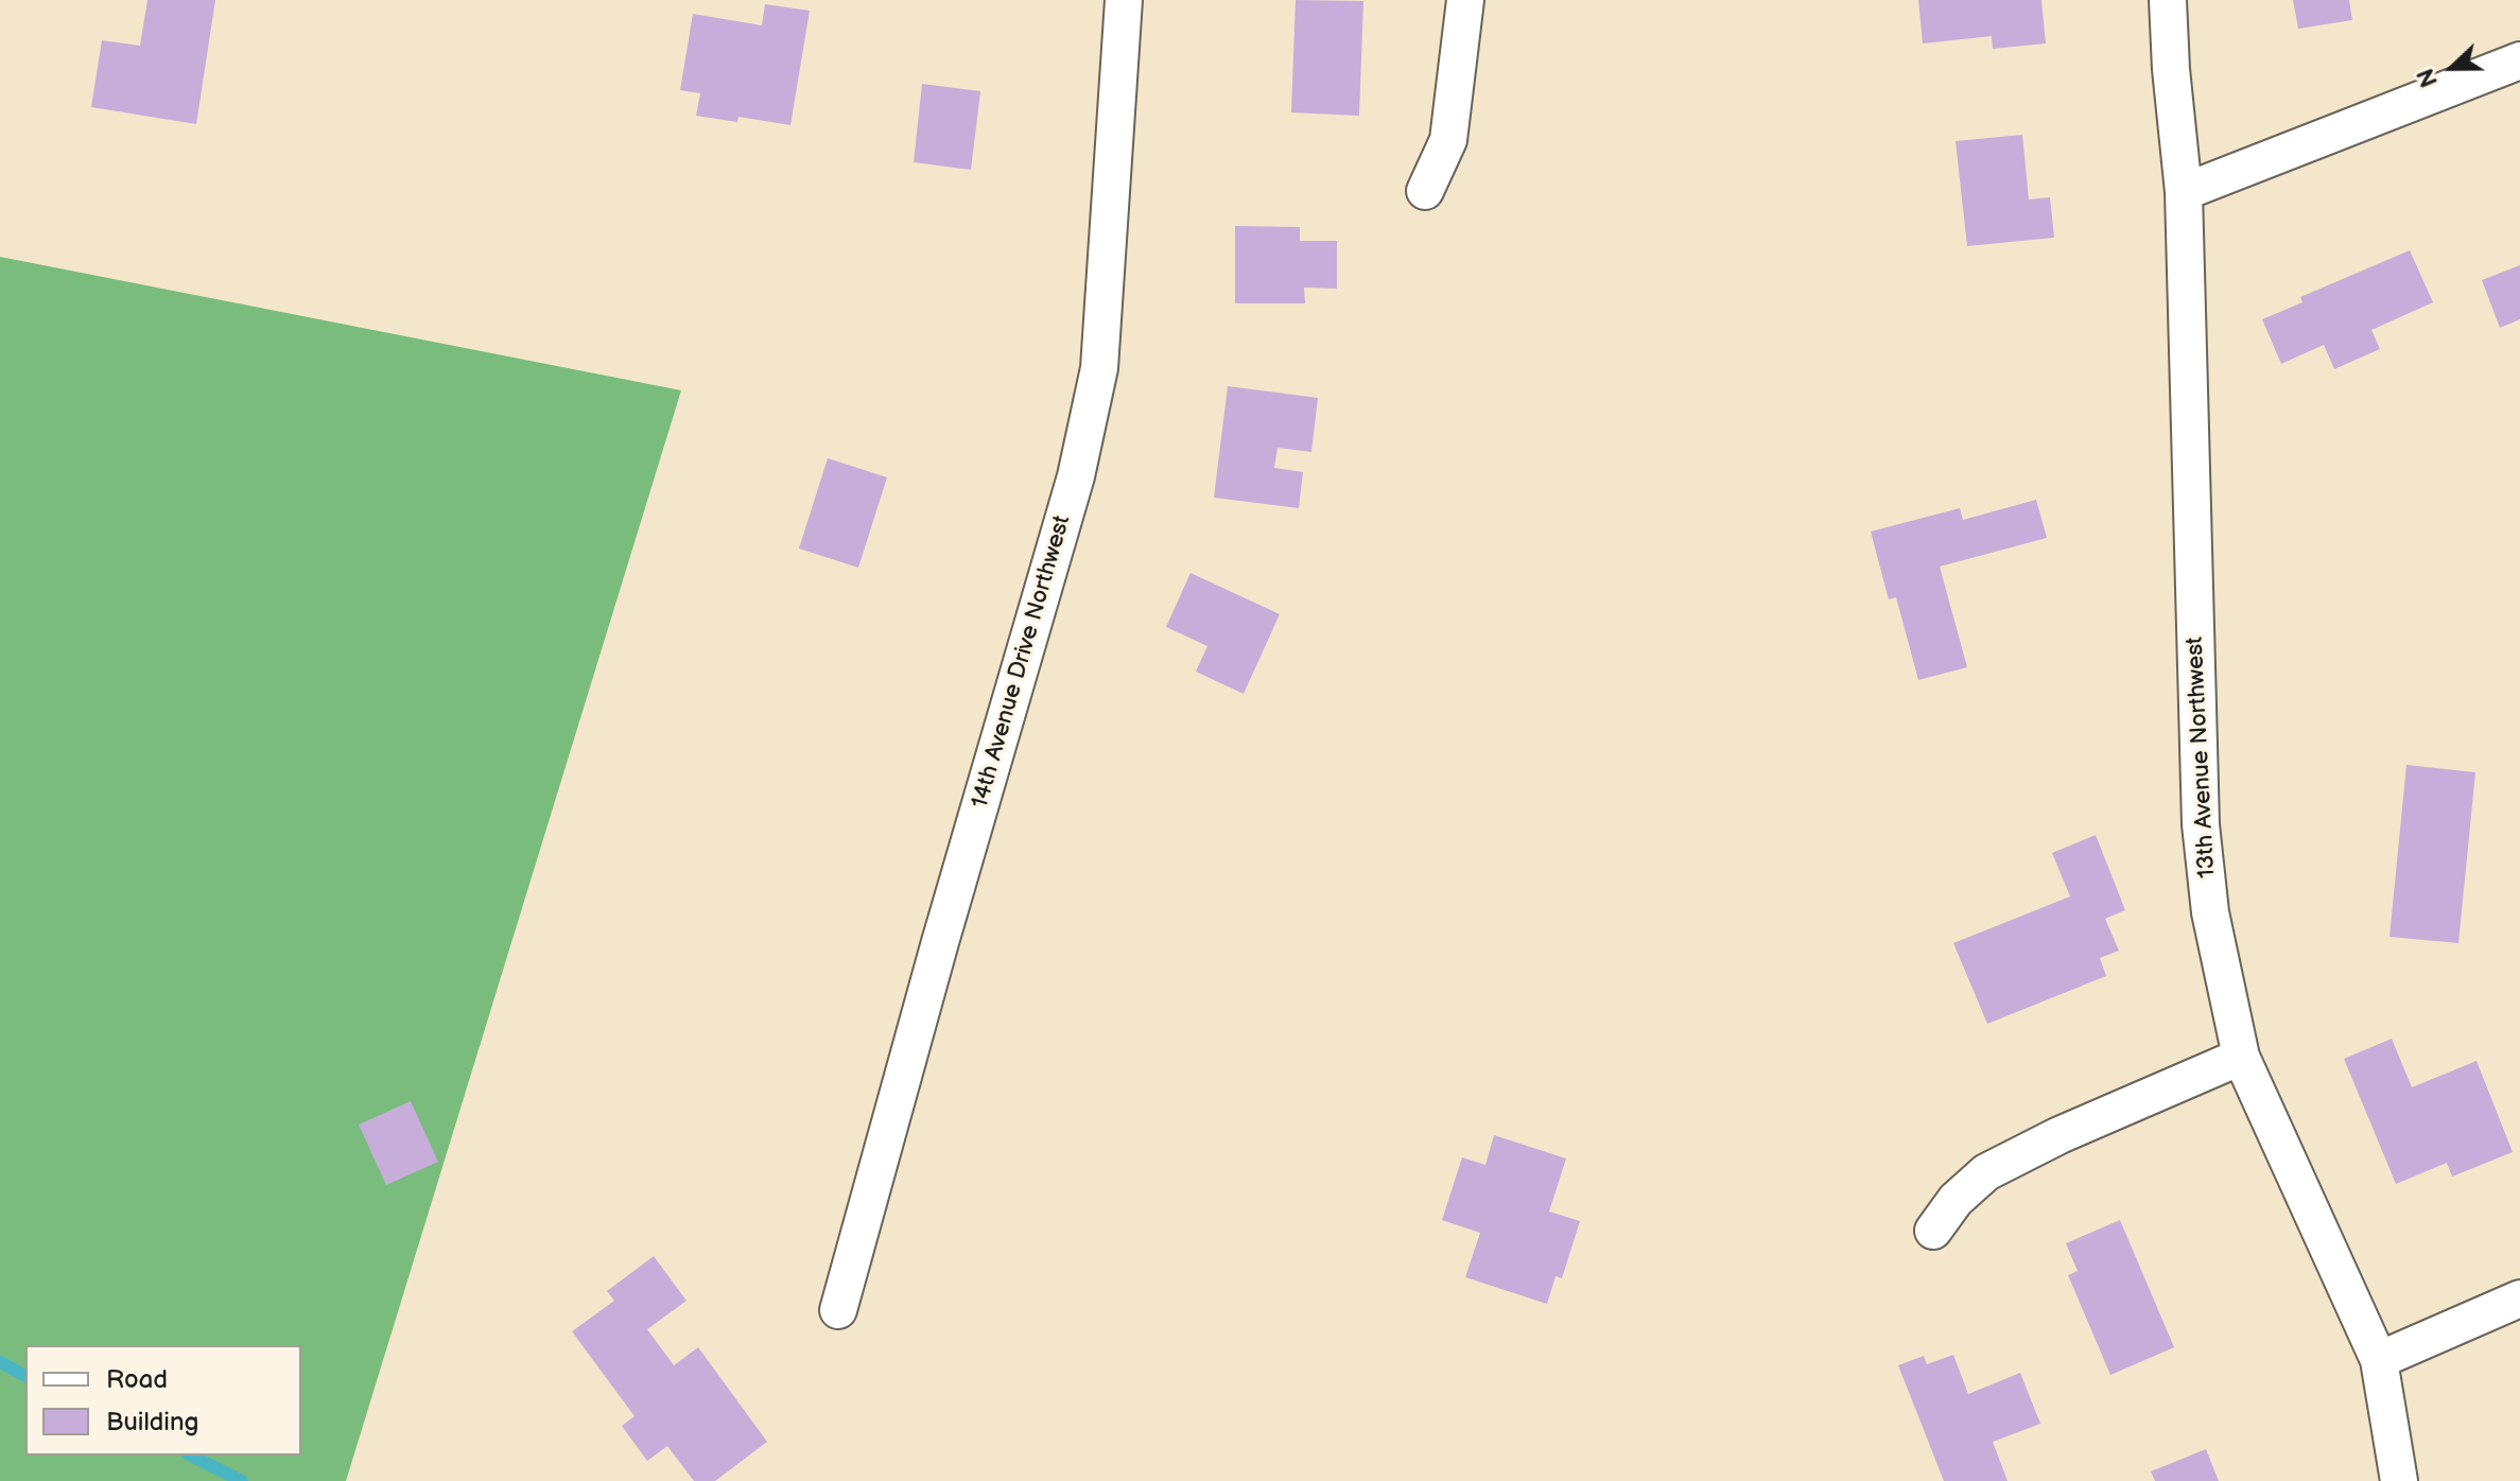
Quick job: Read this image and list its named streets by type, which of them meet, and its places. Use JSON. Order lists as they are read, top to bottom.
{
  "streets": {
    "street": ["14th Avenue Drive Northwest", "13th Avenue Northwest"]
  },
  "legend": ["Road", "Building"],
  "north": "left"
}
